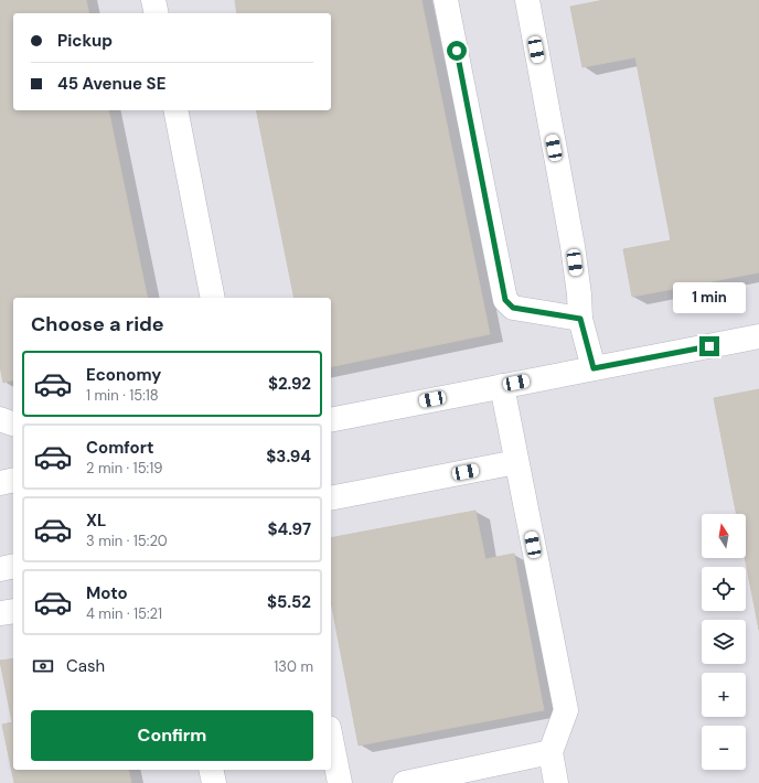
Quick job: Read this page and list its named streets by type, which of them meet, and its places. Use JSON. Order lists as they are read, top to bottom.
{
  "north": "top",
  "page": {
    "banner": ["Pickup", "45 Avenue SE"],
    "bubble": "1 min",
    "heading": "Choose a ride",
    "list": [
      {
        "name": "Economy",
        "note": "1 min · 15:18",
        "value": "$2.92"
      },
      {
        "name": "Comfort",
        "note": "2 min · 15:19",
        "value": "$3.94"
      },
      {
        "name": "XL",
        "note": "3 min · 15:20",
        "value": "$4.97"
      },
      {
        "name": "Moto",
        "note": "4 min · 15:21",
        "value": "$5.52"
      }
    ],
    "map_buttons": ["+", "−"],
    "pay": ["Cash", "130 m"],
    "buttons": "Confirm"
  }
}
